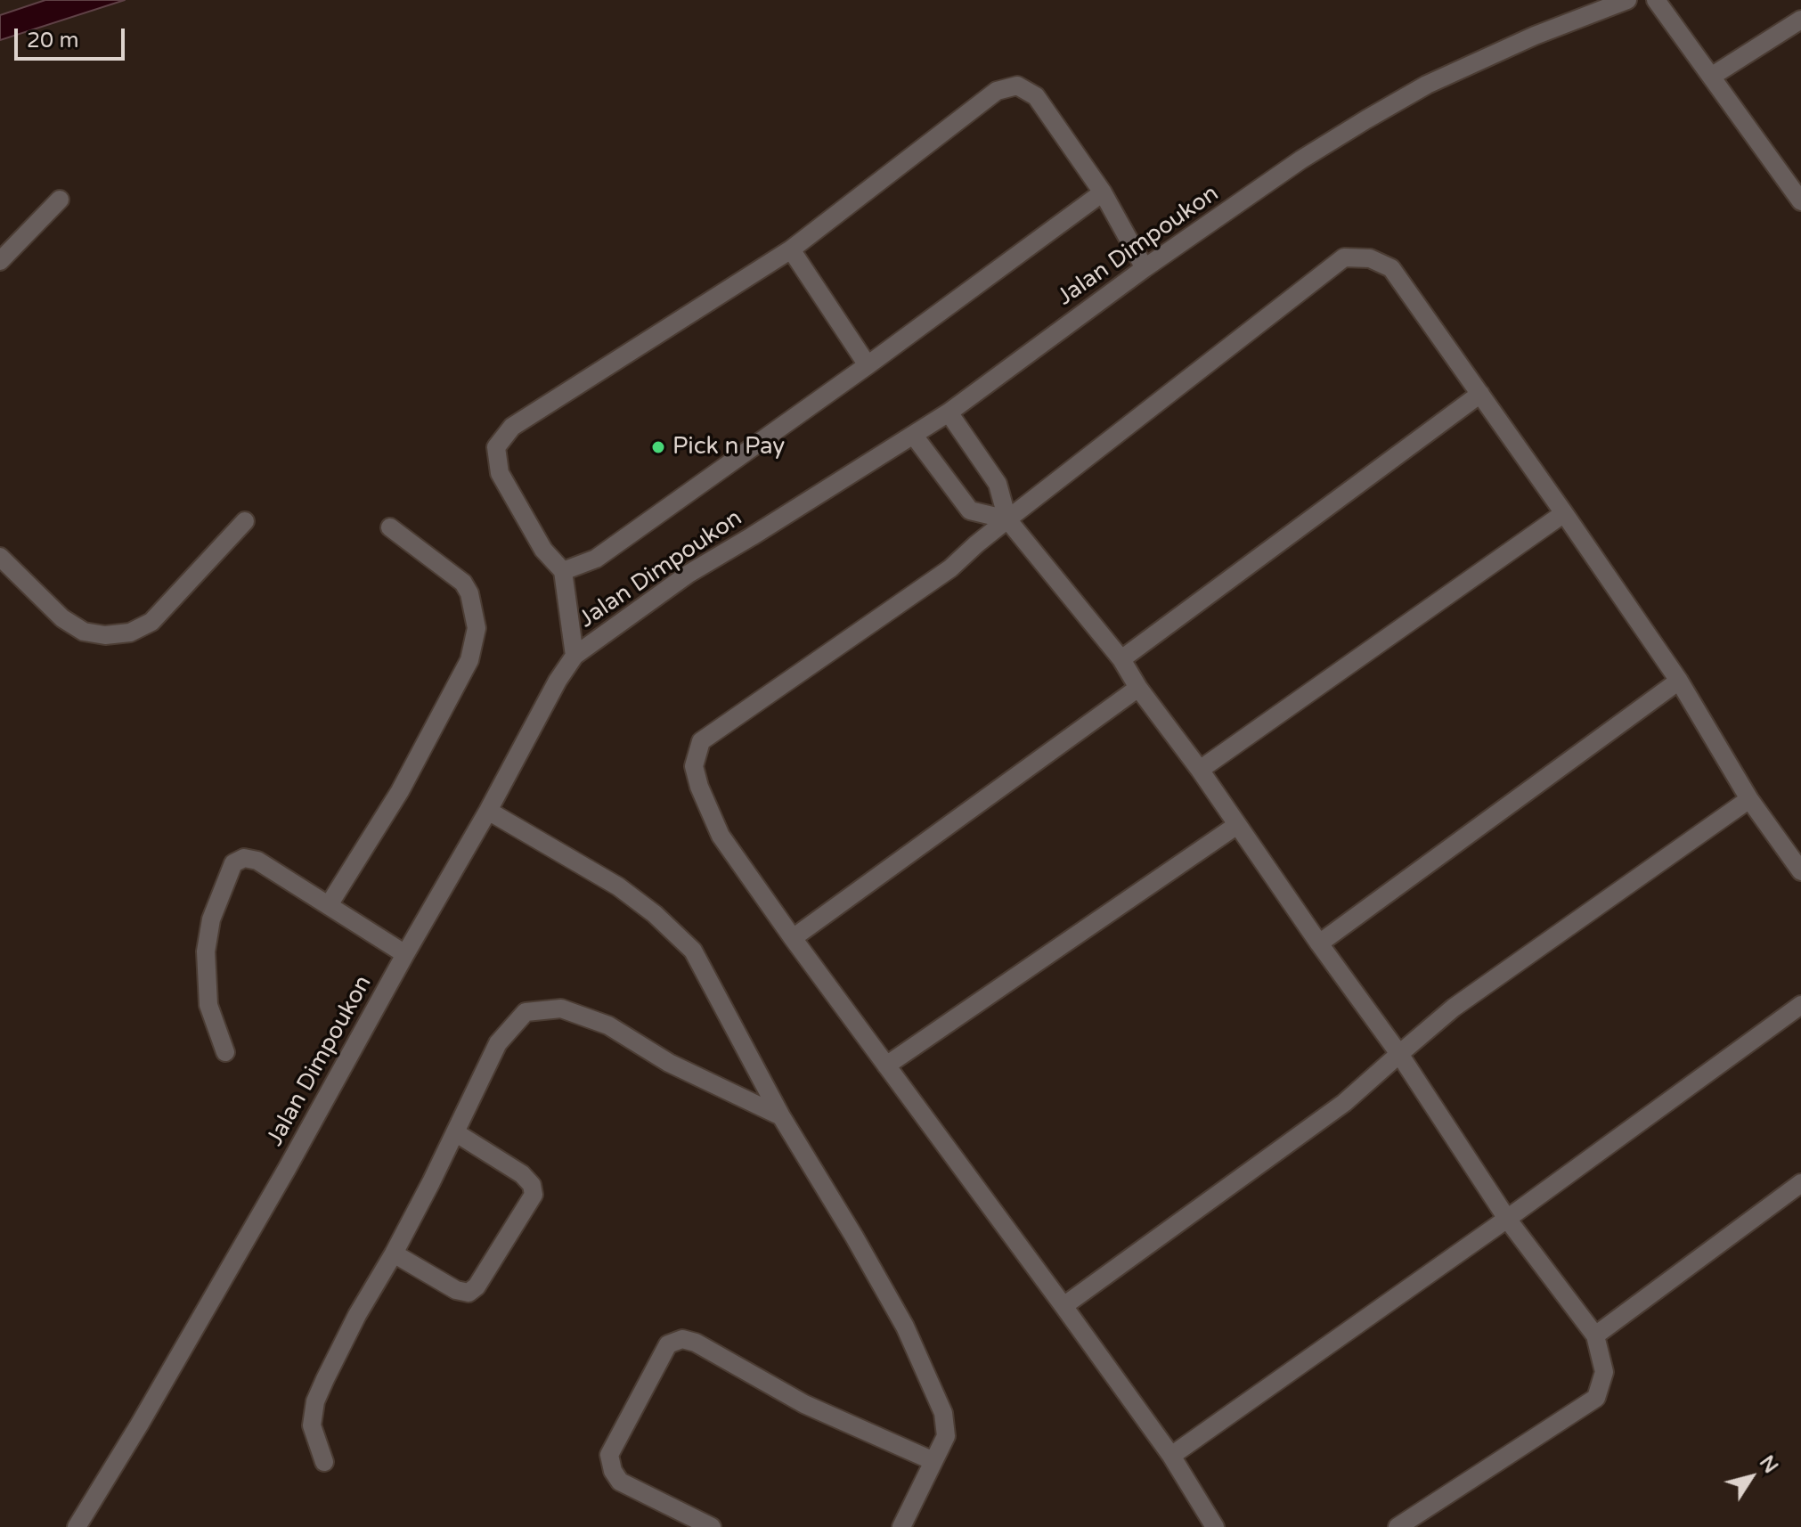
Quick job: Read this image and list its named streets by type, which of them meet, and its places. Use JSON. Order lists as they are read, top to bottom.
{
  "streets": {
    "street": ["Jalan Dimpoukon"]
  },
  "places": ["Pick n Pay"],
  "scale_bar": "20 m",
  "north": "top right"
}
